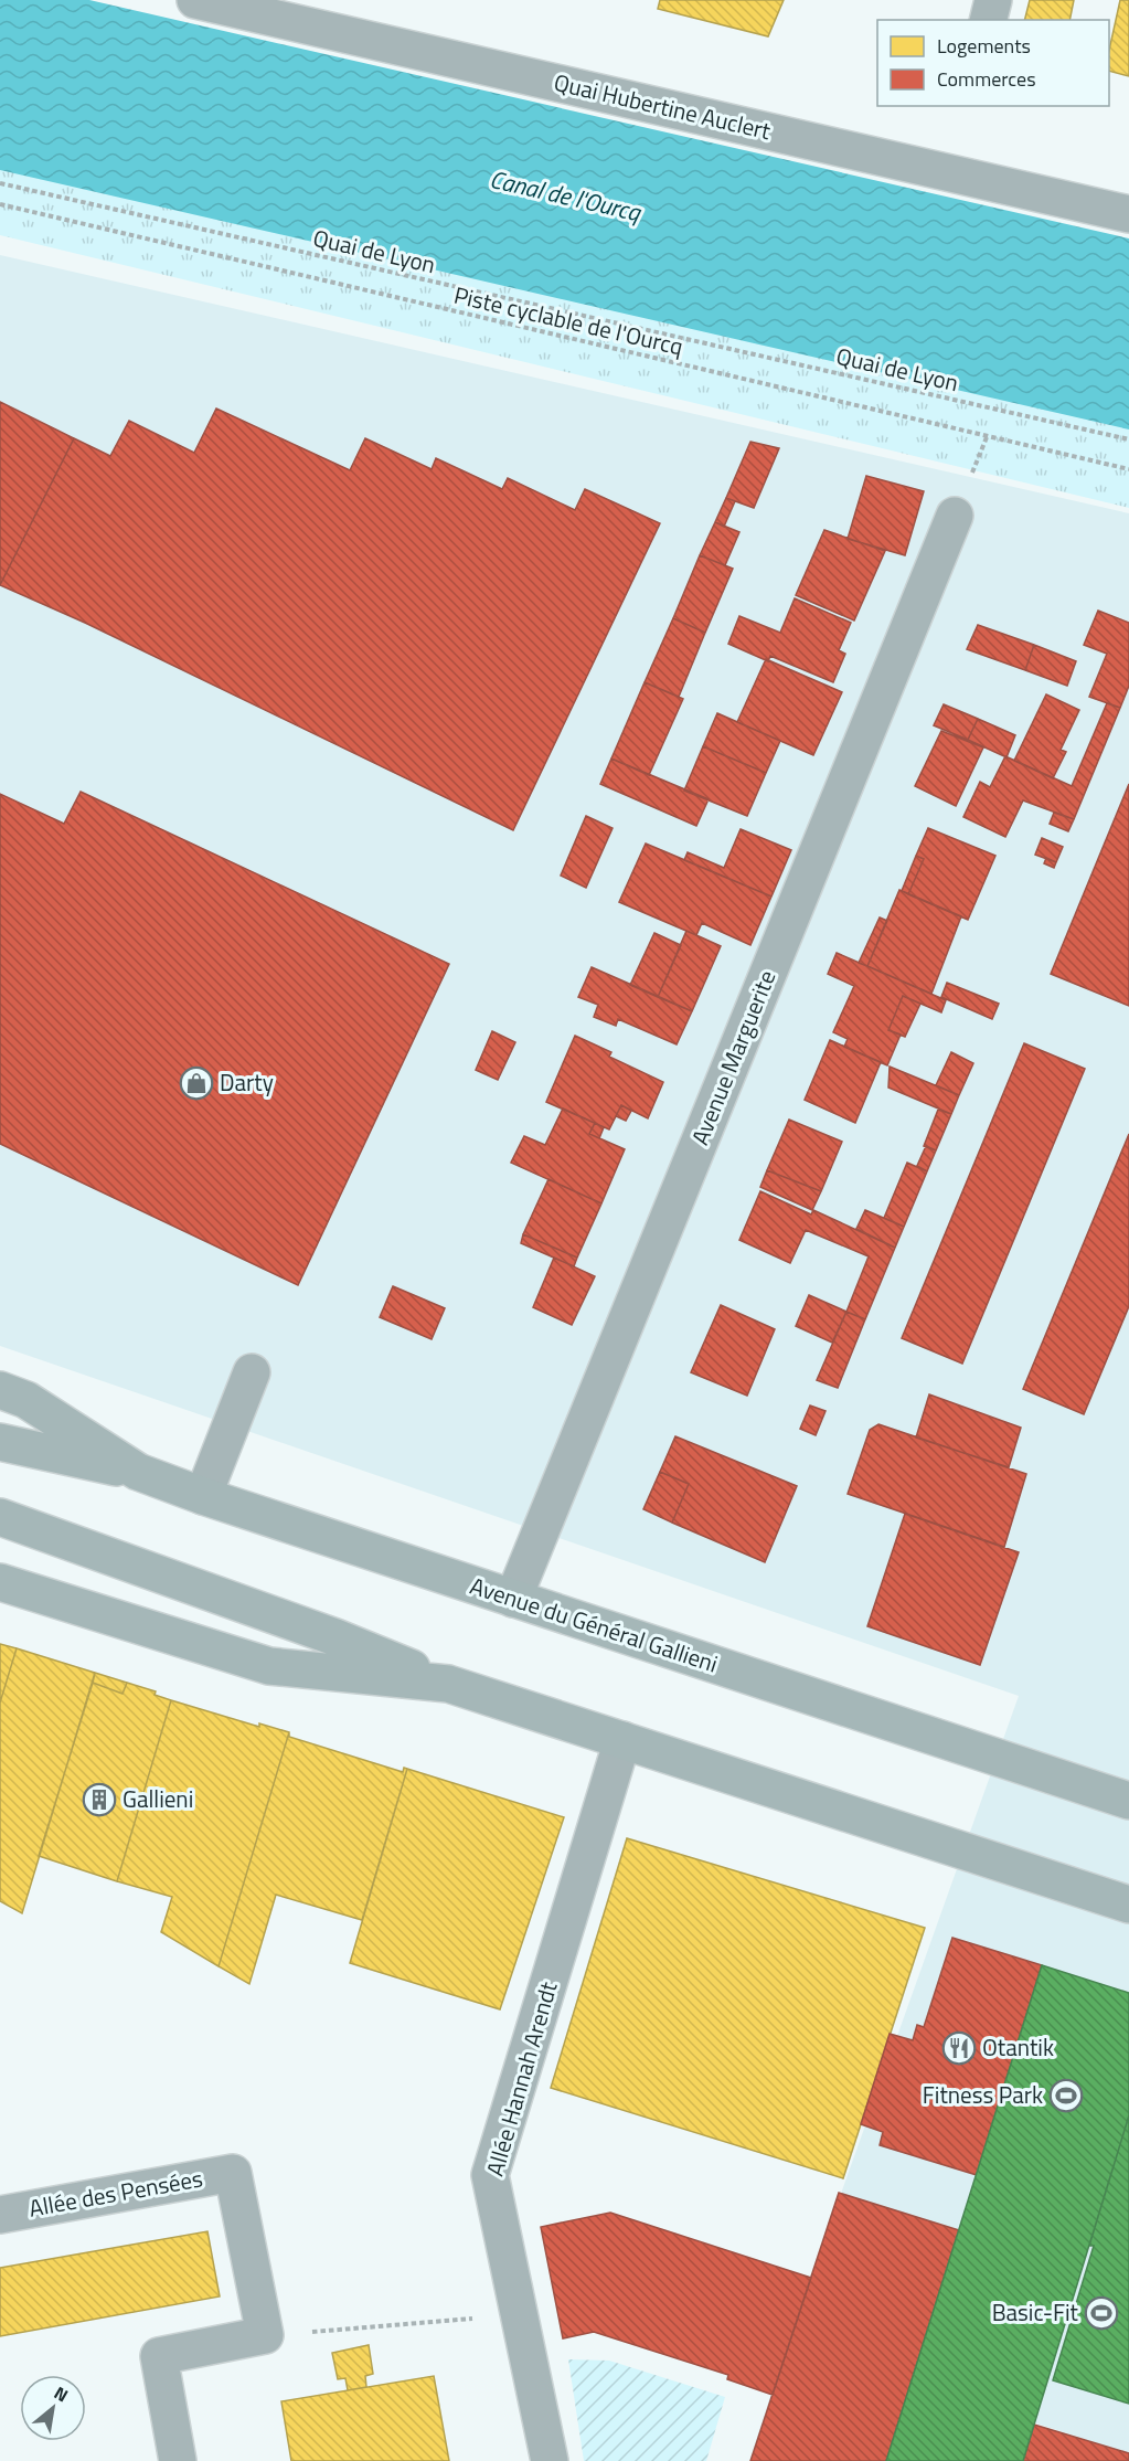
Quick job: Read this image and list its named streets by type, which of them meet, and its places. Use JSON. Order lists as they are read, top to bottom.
{
  "streets": {
    "main road": ["Avenue du Général Gallieni"],
    "street": [
      "Quai Hubertine Auclert",
      "Avenue Marguerite",
      "Allée Hannah Arendt",
      "Allée des Pensées"
    ],
    "path": ["Quai de Lyon", "Piste cyclable de l'Ourcq"]
  },
  "crossings": [
    ["Avenue Marguerite", "Avenue du Général Gallieni"]
  ],
  "water": ["Canal de l'Ourcq"],
  "places": {
    "shop": ["Darty"],
    "building": ["Gallieni"],
    "restaurant": ["Otantik"],
    "sports": ["Fitness Park", "Basic-Fit"]
  },
  "legend": ["Logements", "Commerces"],
  "north": "top right"
}
